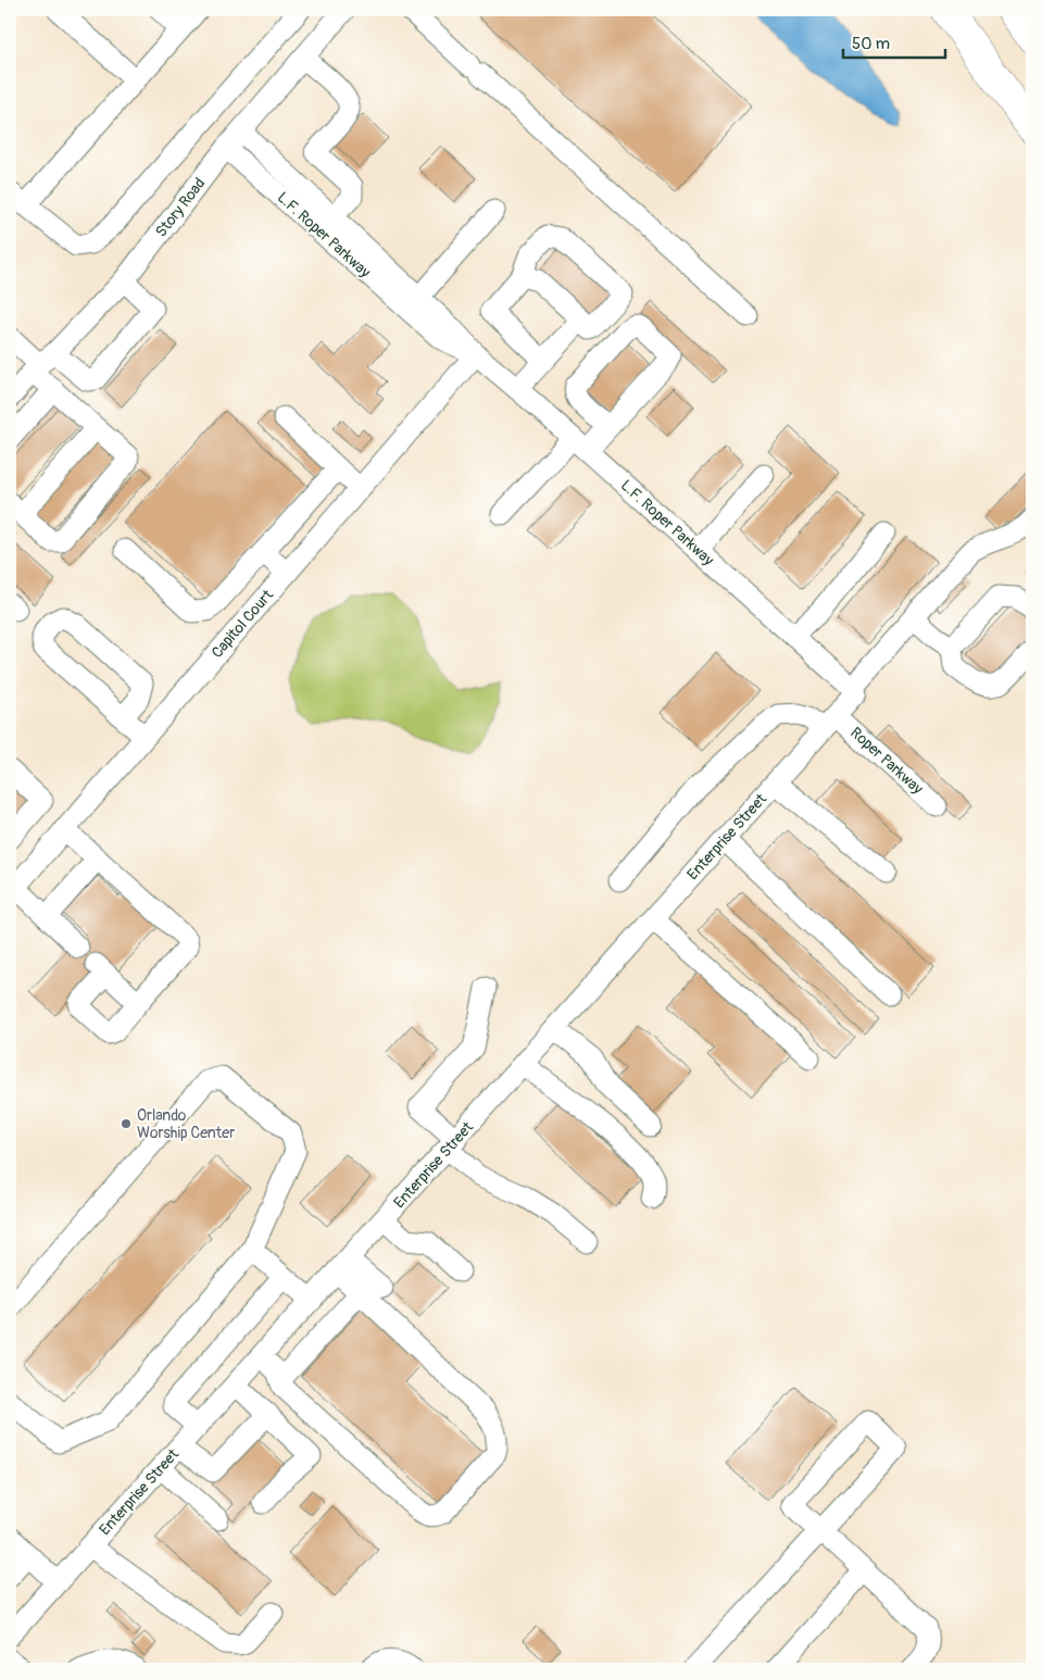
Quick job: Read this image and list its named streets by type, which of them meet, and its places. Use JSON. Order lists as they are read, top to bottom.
{
  "streets": {
    "street": [
      "Story Road",
      "L.F. Roper Parkway",
      "Capitol Court",
      "Roper Parkway",
      "Enterprise Street"
    ]
  },
  "crossings": [
    ["Story Road", "L.F. Roper Parkway"],
    ["L.F. Roper Parkway", "Capitol Court"],
    ["L.F. Roper Parkway", "Enterprise Street"],
    ["Roper Parkway", "Enterprise Street"]
  ],
  "places": ["Orlando Worship Center"],
  "scale_bar": "50 m"
}
